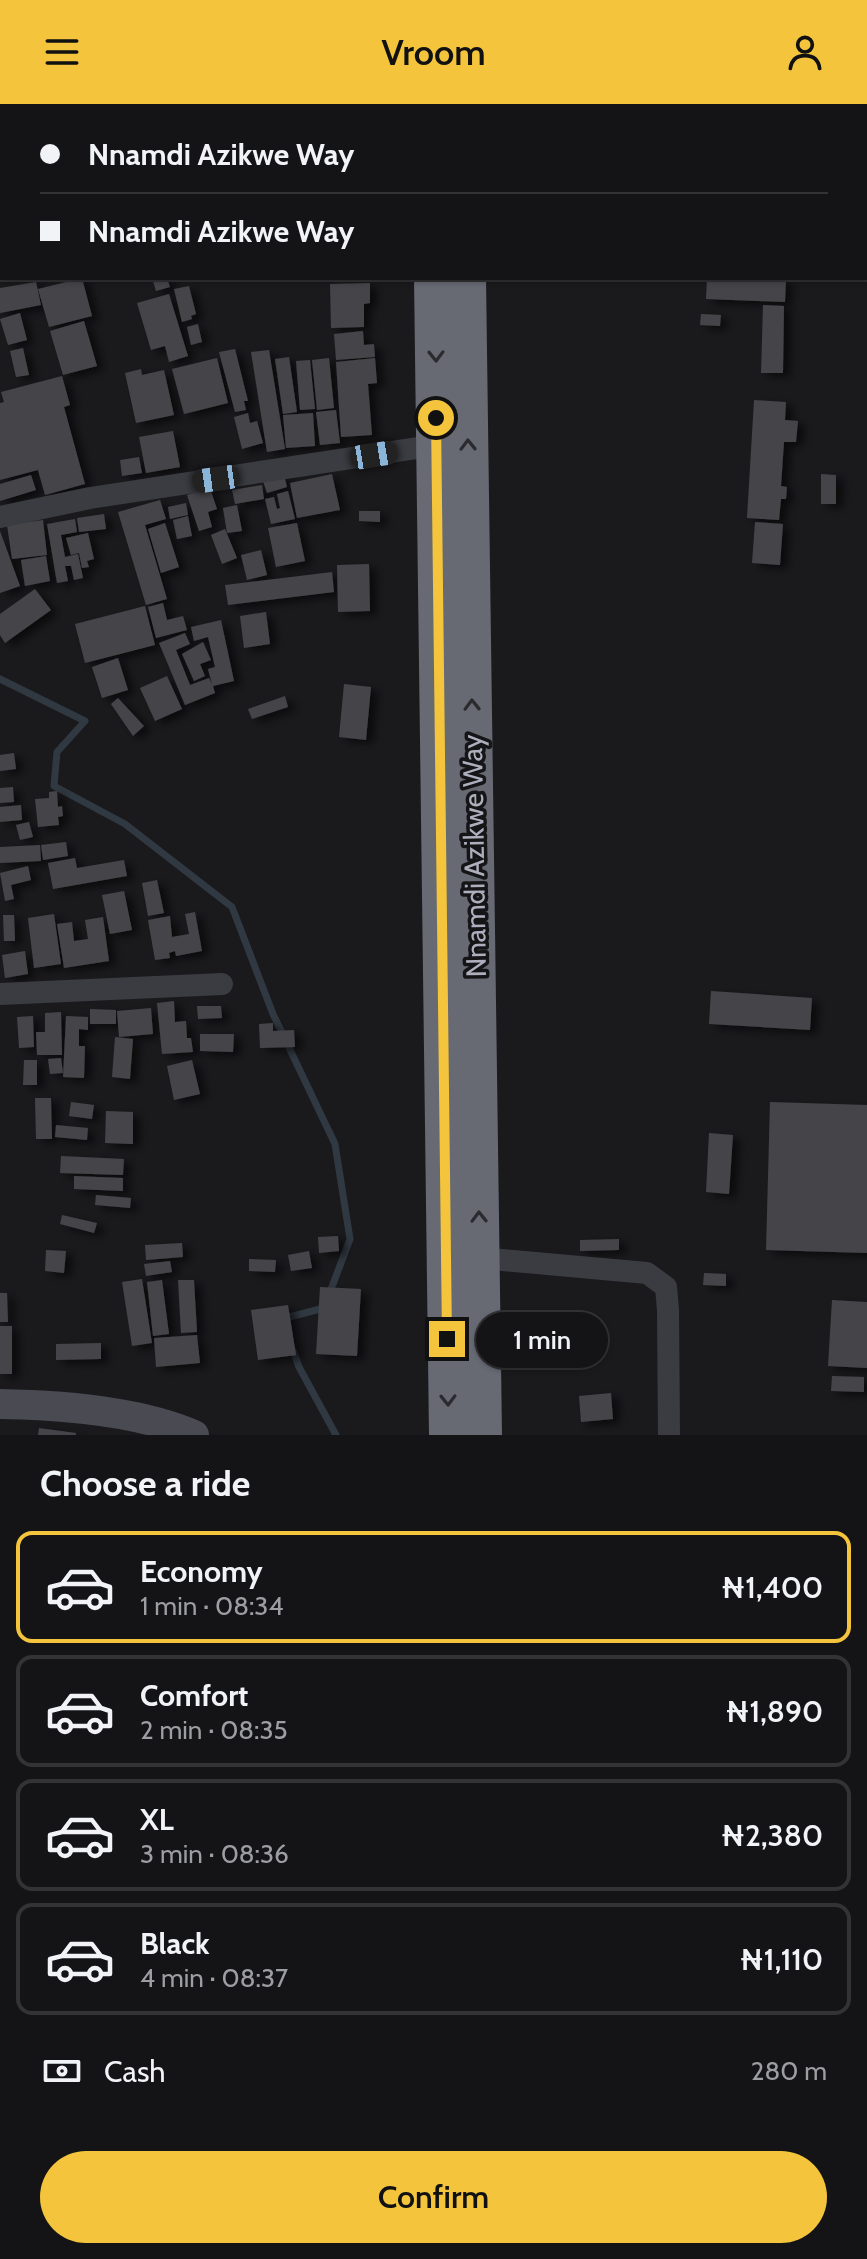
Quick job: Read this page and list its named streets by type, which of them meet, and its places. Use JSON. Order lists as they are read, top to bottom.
{
  "streets": {
    "highway": ["Nnamdi Azikwe Way"]
  },
  "page": {
    "header": "Vroom",
    "banner": ["Nnamdi Azikwe Way", "Nnamdi Azikwe Way"],
    "bubble": "1 min",
    "heading": "Choose a ride",
    "list": [
      {
        "name": "Economy",
        "note": "1 min · 08:34",
        "value": "₦1,400"
      },
      {
        "name": "Comfort",
        "note": "2 min · 08:35",
        "value": "₦1,890"
      },
      {
        "name": "XL",
        "note": "3 min · 08:36",
        "value": "₦2,380"
      },
      {
        "name": "Black",
        "note": "4 min · 08:37",
        "value": "₦1,110"
      }
    ],
    "pay": ["Cash", "280 m"],
    "buttons": "Confirm"
  }
}
